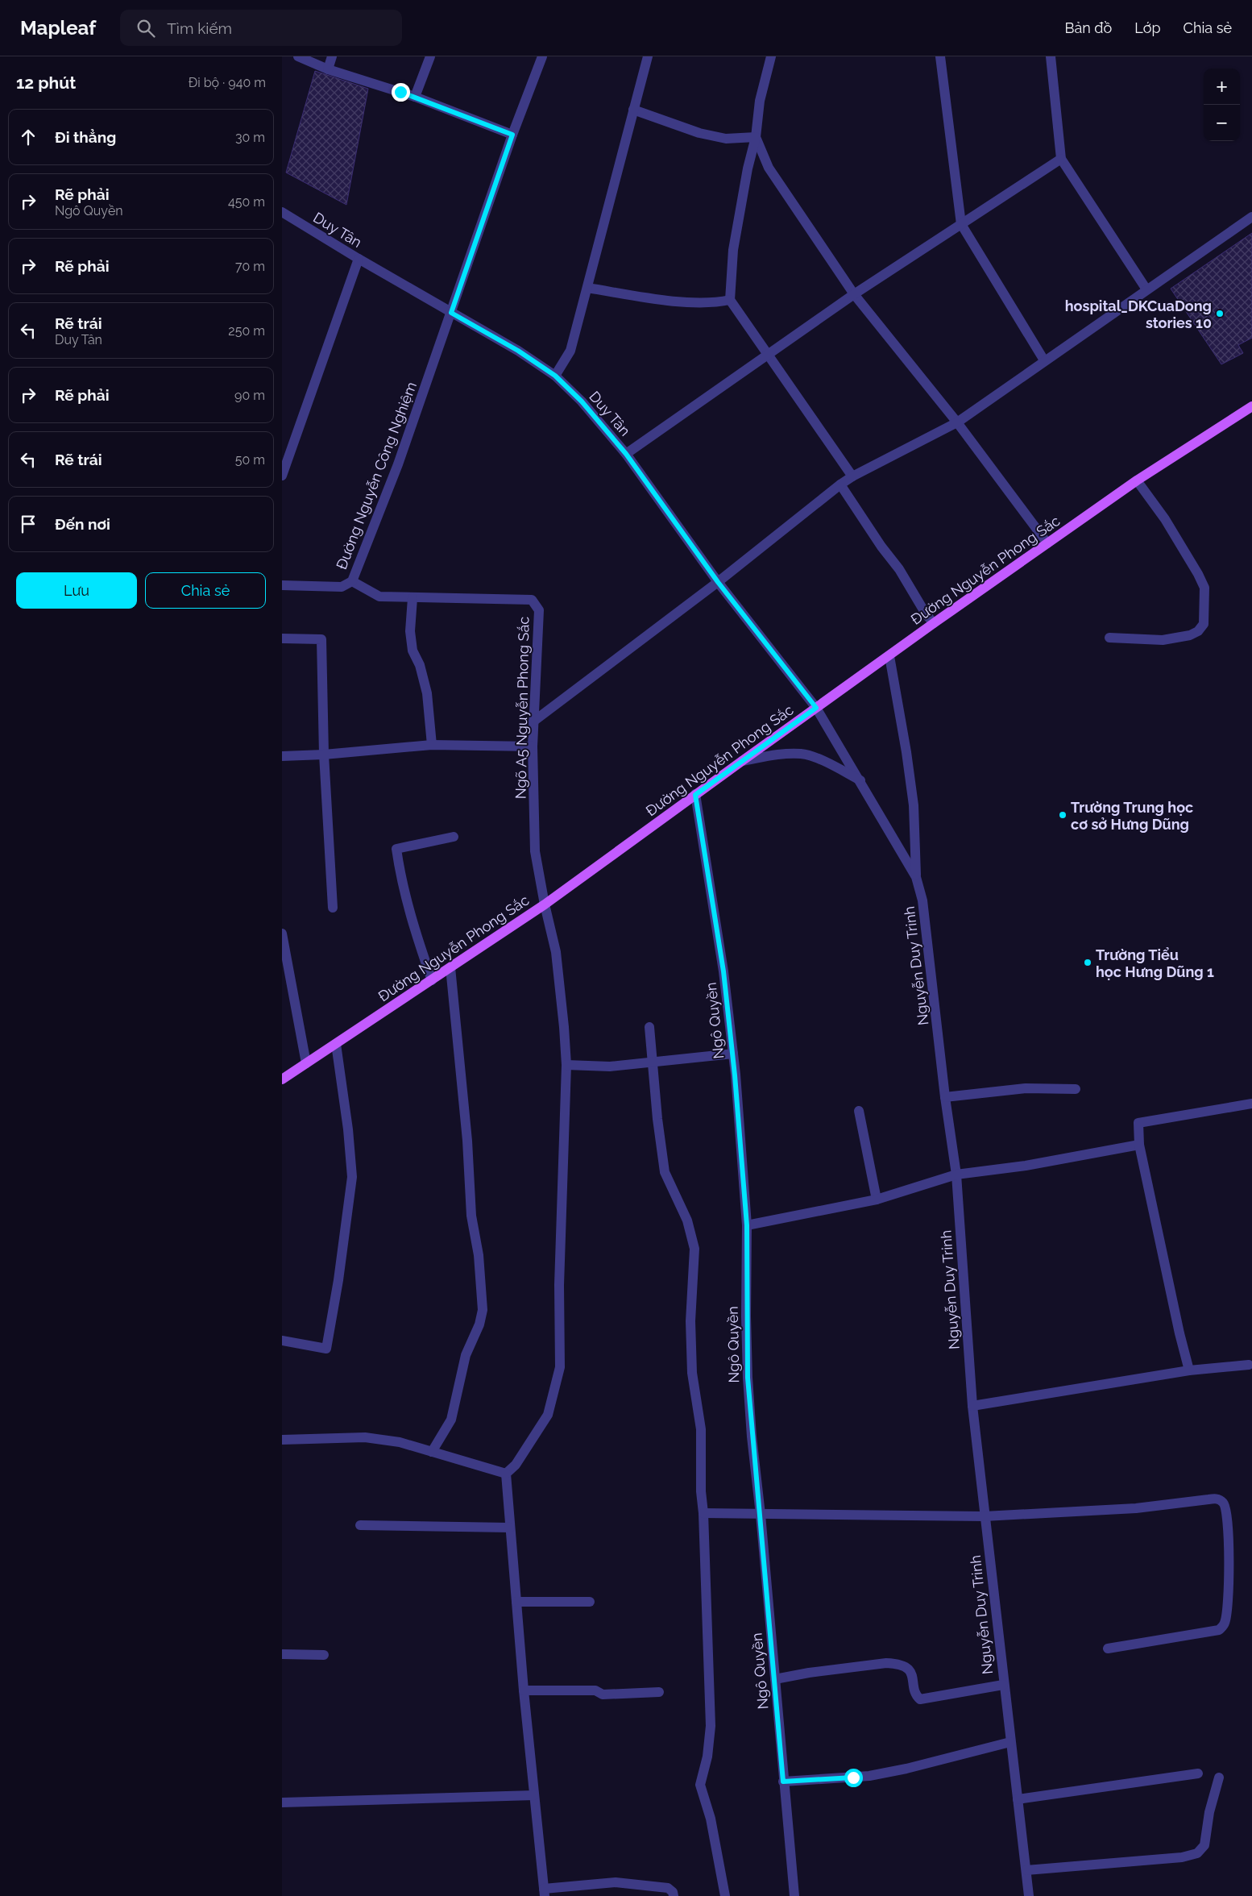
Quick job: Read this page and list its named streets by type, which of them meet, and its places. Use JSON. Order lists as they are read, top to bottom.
{
  "streets": {
    "main road": ["Đường Nguyễn Phong Sắc"],
    "street": [
      "Duy Tân",
      "Đường Nguyễn Công Nghiệm",
      "Ngõ A5 Nguyễn Phong Sắc",
      "Nguyễn Duy Trinh",
      "Ngô Quyền"
    ]
  },
  "crossings": [
    ["Duy Tân", "Đường Nguyễn Công Nghiệm"],
    ["Duy Tân", "Đường Nguyễn Phong Sắc"],
    ["Duy Tân", "Nguyễn Duy Trinh"],
    ["Đường Nguyễn Công Nghiệm", "Ngõ A5 Nguyễn Phong Sắc"],
    ["Đường Nguyễn Phong Sắc", "Ngõ A5 Nguyễn Phong Sắc"],
    ["Đường Nguyễn Phong Sắc", "Nguyễn Duy Trinh"],
    ["Đường Nguyễn Phong Sắc", "Ngô Quyền"]
  ],
  "places": ["hospital_DKCuaDong stories 10", "Trường Trung học cơ sở Hưng Dũng", "Trường Tiểu học Hưng Dũng 1"],
  "page": {
    "header": "Mapleaf",
    "search": "Tìm kiếm",
    "nav": ["Bản đồ", "Lớp", "Chia sẻ"],
    "heading": ["12 phút", "Đi bộ · 940 m"],
    "map_buttons": ["+", "−"],
    "list": [
      ["Đi thẳng", "30 m"],
      ["Rẽ phải", "Ngô Quyền", "450 m"],
      ["Rẽ phải", "70 m"],
      ["Rẽ trái", "Duy Tân", "250 m"],
      ["Rẽ phải", "90 m"],
      ["Rẽ trái", "50 m"],
      "Đến nơi"
    ],
    "buttons": ["Lưu", "Chia sẻ"]
  }
}
